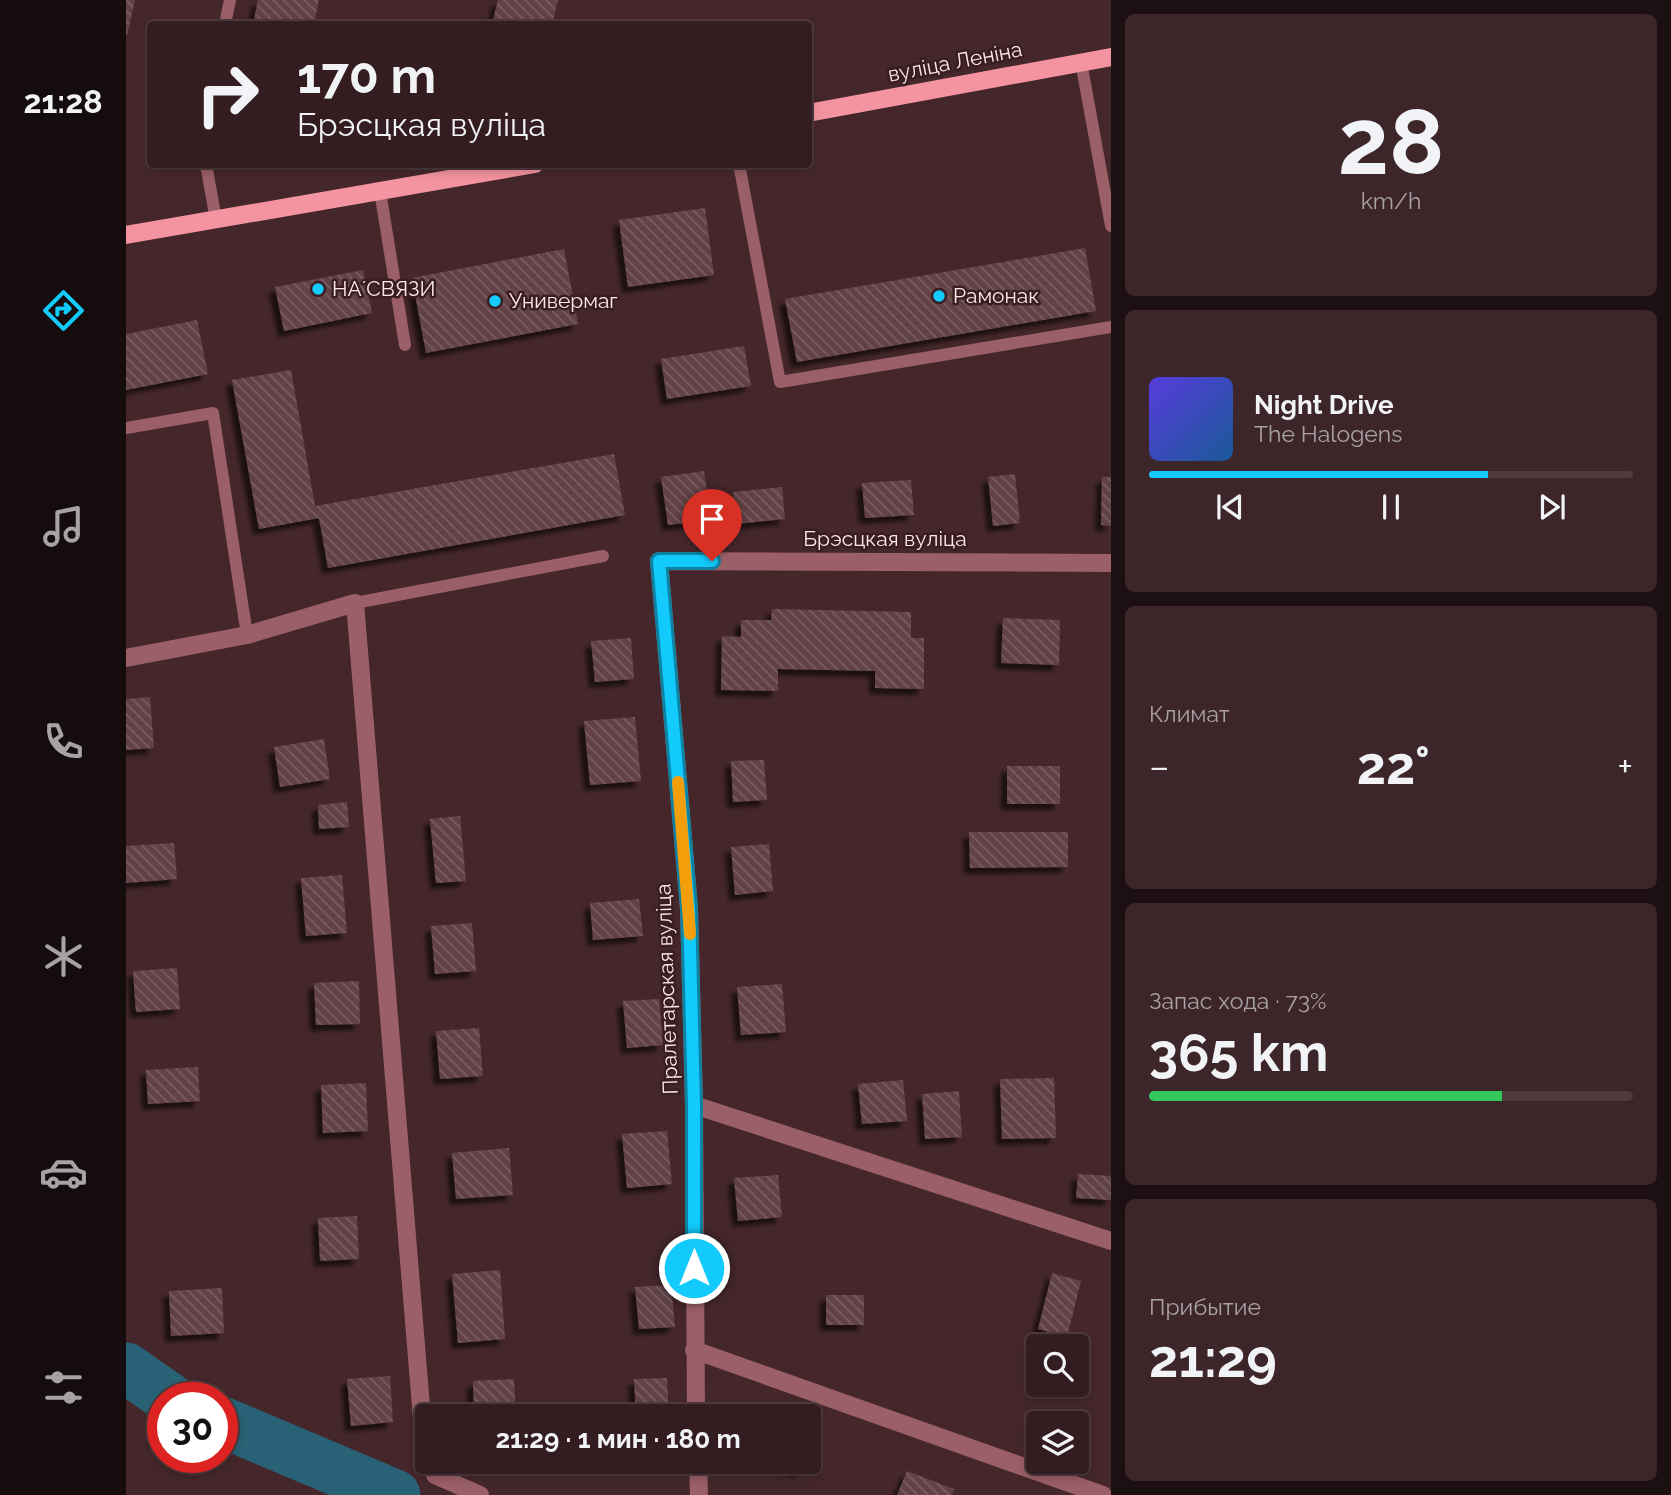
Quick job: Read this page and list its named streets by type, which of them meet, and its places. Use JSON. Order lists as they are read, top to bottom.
{
  "streets": {
    "main road": ["вуліца Леніна"],
    "street": ["Брэсцкая вуліца", "Пралетарская вуліца"]
  },
  "crossings": [
    ["Брэсцкая вуліца", "Пралетарская вуліца"]
  ],
  "places": ["НАʼСВЯЗИ", "Рамонак", "Универмаг"],
  "page": {
    "tabs": "21:28",
    "tile": [
      ["28", "km/h"],
      "Климат",
      ["Запас хода · 73%", "365 km"],
      ["Прибытие", "21:29"]
    ],
    "turn": ["170 m", "Брэсцкая вуліца"],
    "song": ["Night Drive", "The Halogens"],
    "heat": ["−", "22°", "+"],
    "limit": "30",
    "trip": "21:29 · 1 мин · 180 m"
  }
}
